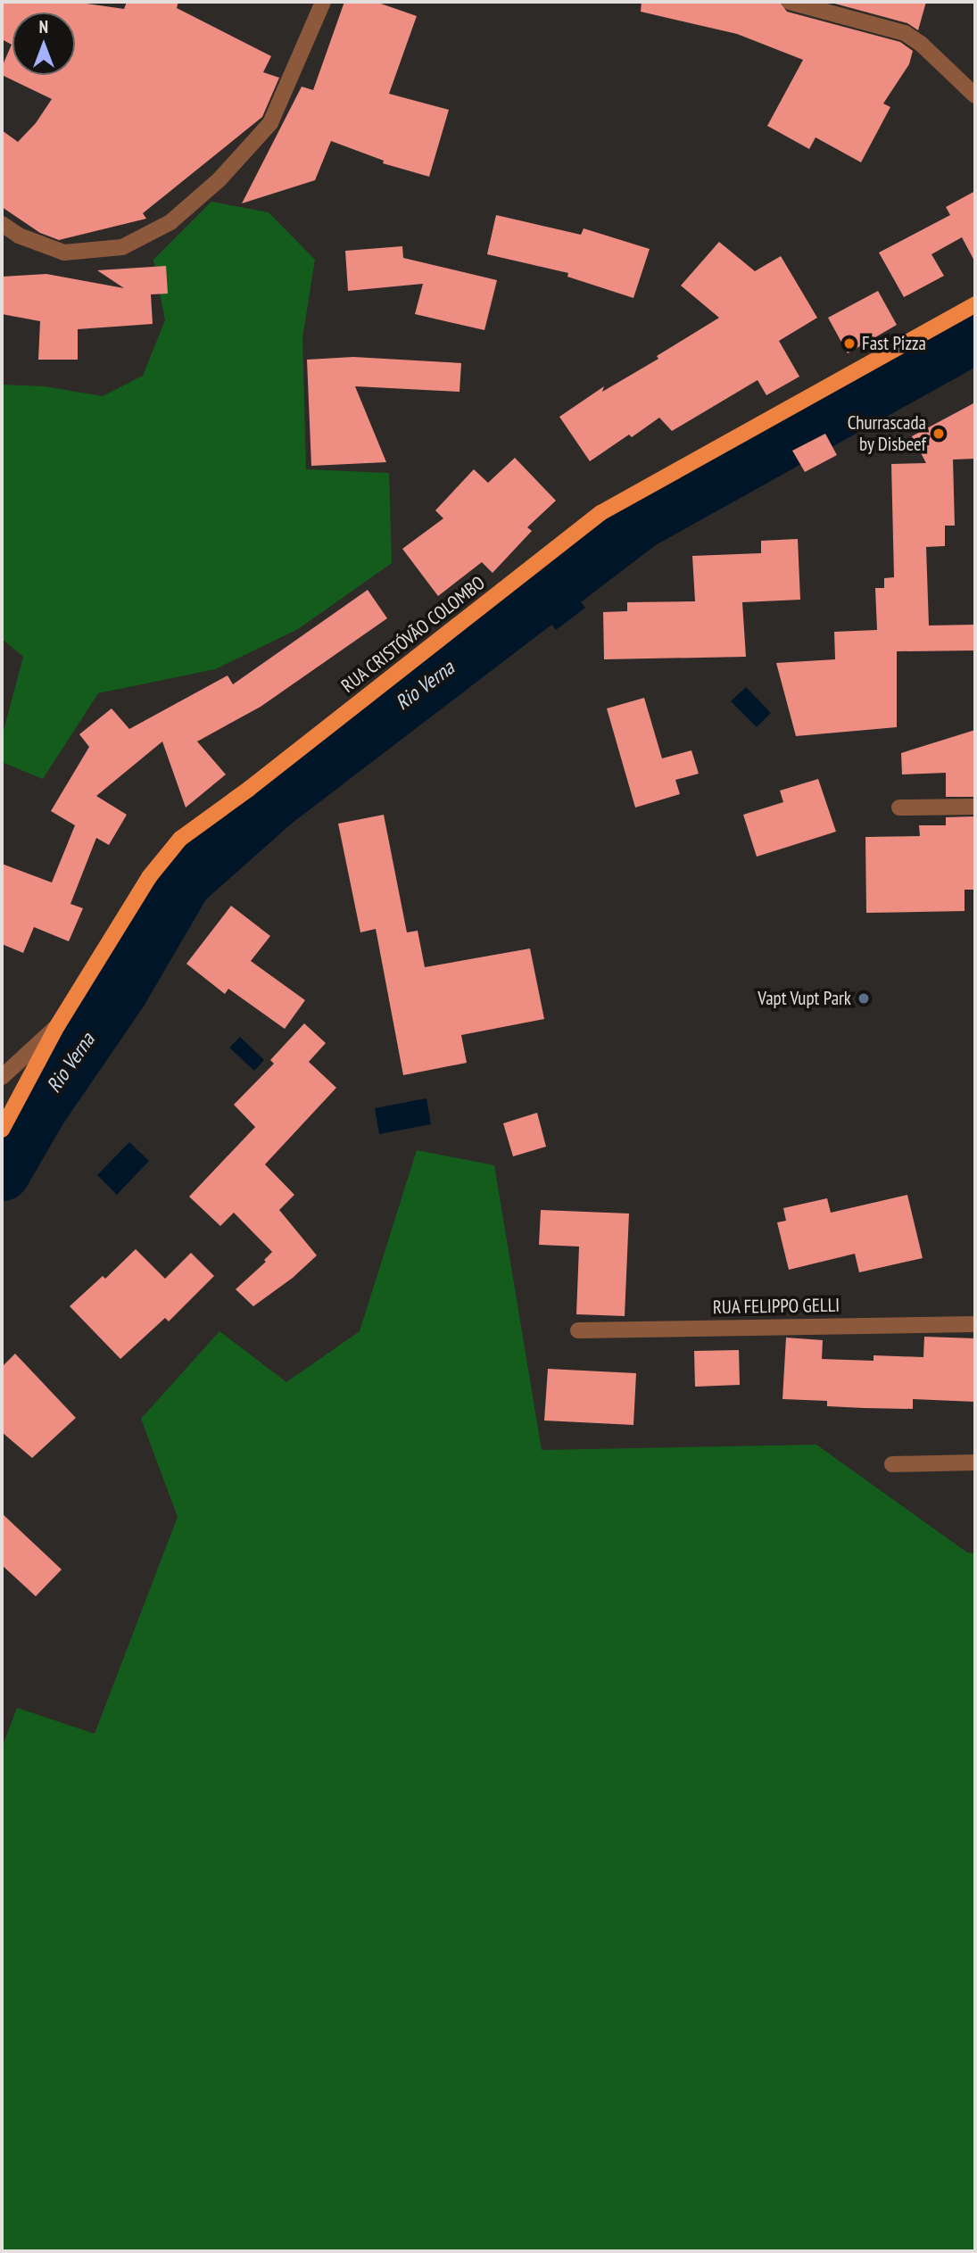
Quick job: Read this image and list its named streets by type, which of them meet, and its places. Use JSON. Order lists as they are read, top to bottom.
{
  "streets": {
    "main road": ["RUA CRISTÓVÃO COLOMBO"],
    "street": ["RUA FELIPPO GELLI"]
  },
  "water": ["Rio Verna"],
  "places": ["Fast Pizza", "Churrascada by Disbeef", "Vapt Vupt Park"],
  "north": "top"
}
